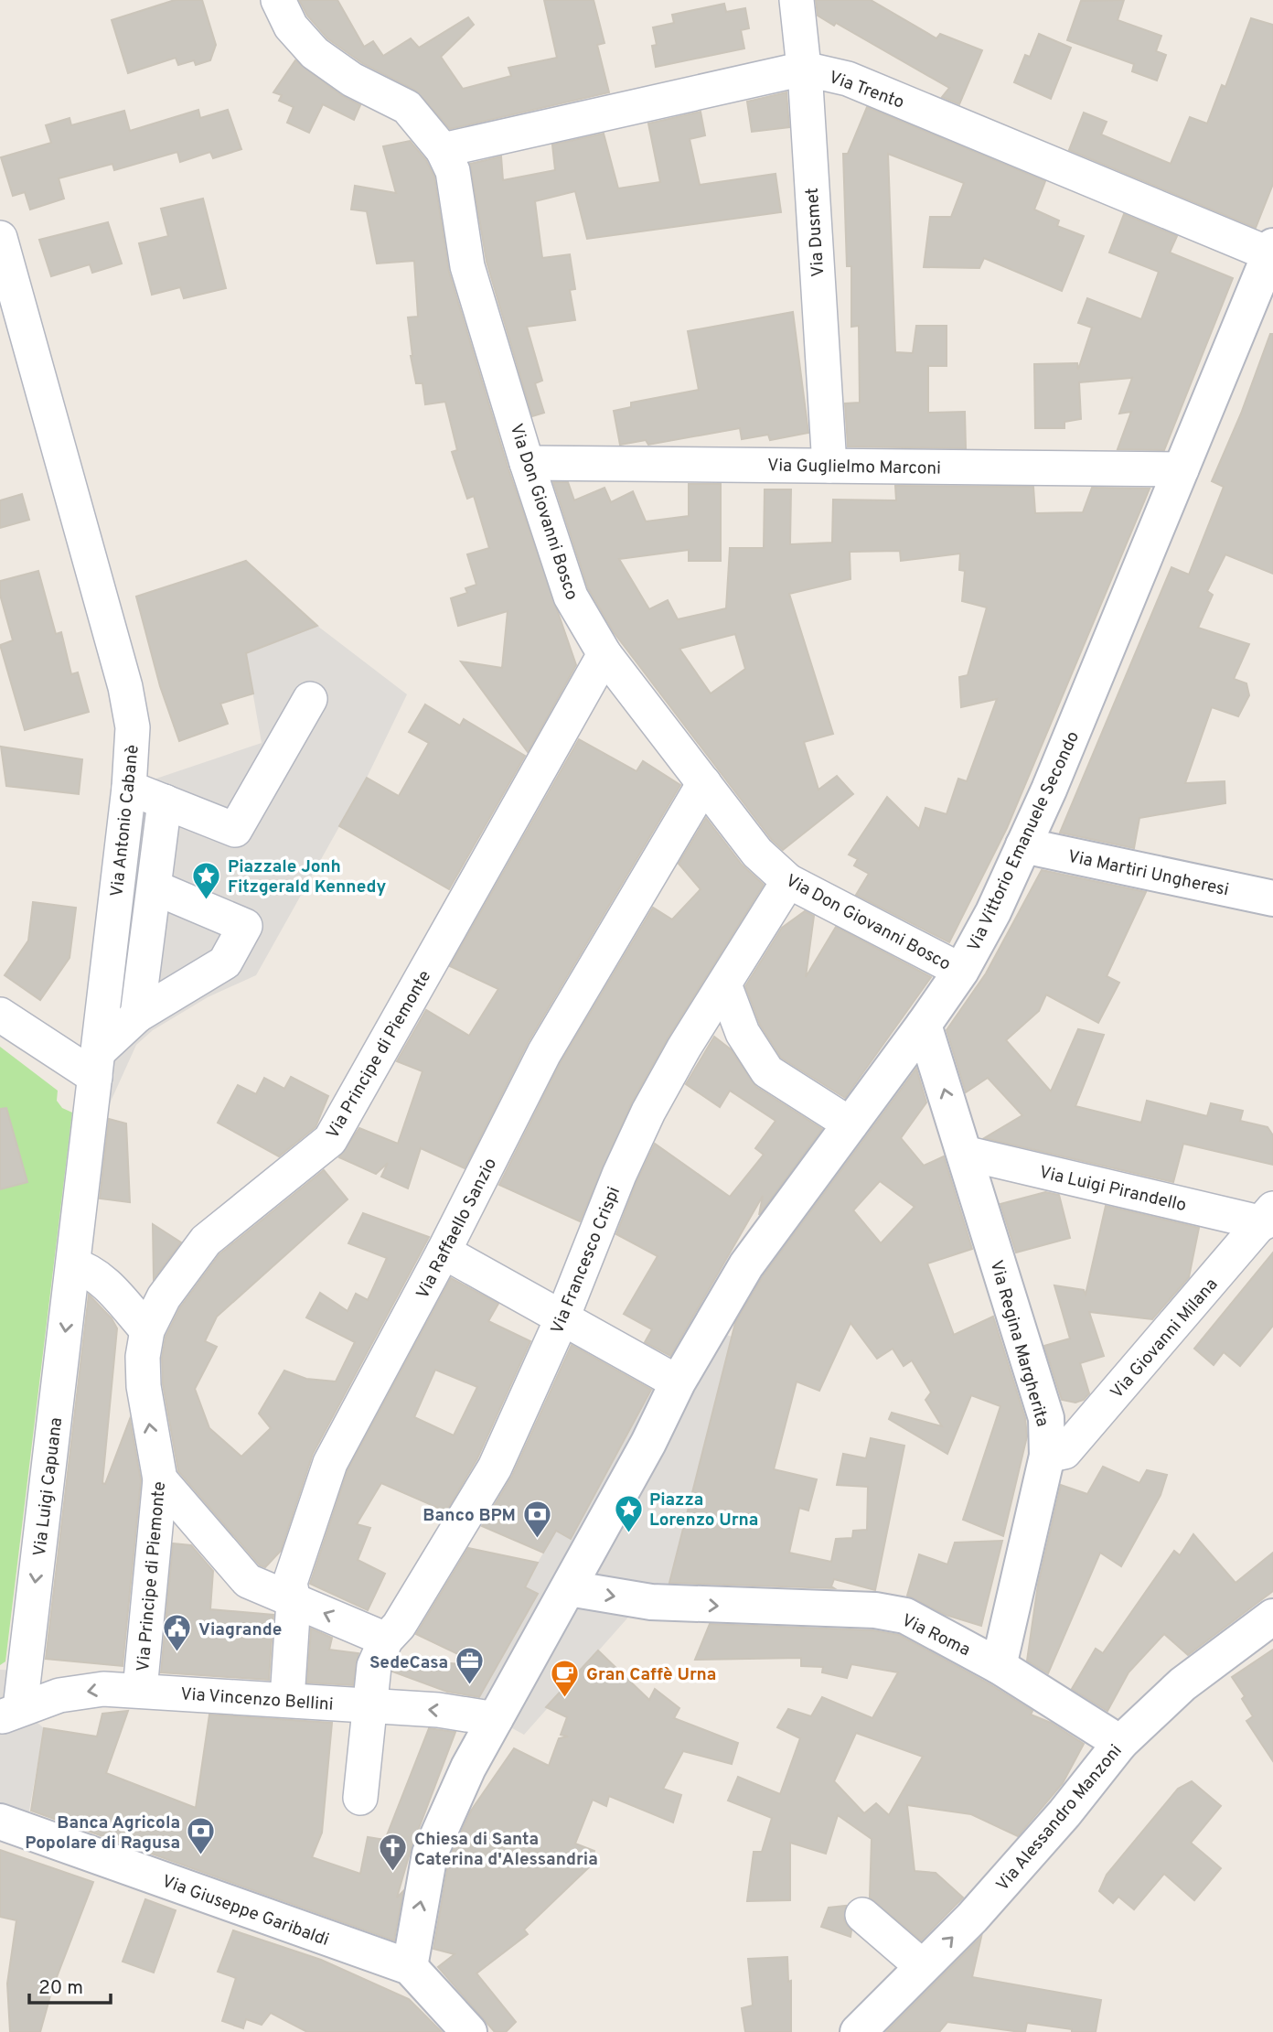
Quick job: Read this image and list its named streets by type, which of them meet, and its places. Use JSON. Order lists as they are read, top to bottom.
{
  "streets": {
    "street": [
      "Via Trento",
      "Via Dusmet",
      "Via Guglielmo Marconi",
      "Via Don Giovanni Bosco",
      "Via Antonio Cabanè",
      "Via Vittorio Emanuele Secondo",
      "Via Martiri Ungheresi",
      "Via Principe di Piemonte",
      "Via Luigi Pirandello",
      "Via Raffaello Sanzio",
      "Via Francesco Crispi",
      "Via Giovanni Milana",
      "Via Regina Margherita",
      "Via Luigi Capuana",
      "Via Roma",
      "Via Vincenzo Bellini",
      "Via Alessandro Manzoni",
      "Via Giuseppe Garibaldi"
    ]
  },
  "crossings": [
    ["Via Trento", "Via Dusmet"],
    ["Via Trento", "Via Don Giovanni Bosco"],
    ["Via Trento", "Via Vittorio Emanuele Secondo"],
    ["Via Dusmet", "Via Guglielmo Marconi"],
    ["Via Guglielmo Marconi", "Via Don Giovanni Bosco"],
    ["Via Guglielmo Marconi", "Via Vittorio Emanuele Secondo"],
    ["Via Don Giovanni Bosco", "Via Vittorio Emanuele Secondo"],
    ["Via Don Giovanni Bosco", "Via Principe di Piemonte"],
    ["Via Don Giovanni Bosco", "Via Raffaello Sanzio"],
    ["Via Don Giovanni Bosco", "Via Francesco Crispi"],
    ["Via Antonio Cabanè", "Via Luigi Capuana"],
    ["Via Vittorio Emanuele Secondo", "Via Martiri Ungheresi"],
    ["Via Vittorio Emanuele Secondo", "Via Regina Margherita"],
    ["Via Vittorio Emanuele Secondo", "Via Roma"],
    ["Via Vittorio Emanuele Secondo", "Via Vincenzo Bellini"],
    ["Via Principe di Piemonte", "Via Vincenzo Bellini"],
    ["Via Luigi Pirandello", "Via Giovanni Milana"],
    ["Via Luigi Pirandello", "Via Regina Margherita"],
    ["Via Raffaello Sanzio", "Via Vincenzo Bellini"],
    ["Via Francesco Crispi", "Via Vincenzo Bellini"],
    ["Via Giovanni Milana", "Via Regina Margherita"],
    ["Via Regina Margherita", "Via Roma"],
    ["Via Luigi Capuana", "Via Vincenzo Bellini"],
    ["Via Roma", "Via Alessandro Manzoni"]
  ],
  "one_way": [
    "Via Luigi Capuana",
    "Via Roma",
    "Via Vincenzo Bellini",
    "Via Alessandro Manzoni"
  ],
  "places": {
    "place": ["Piazzale Jonh Fitzgerald Kennedy", "Piazza Lorenzo Urna"],
    "bank": ["Banco BPM", "Banca Agricola Popolare di Ragusa"],
    "public building": ["Viagrande"],
    "office": ["SedeCasa"],
    "cafe": ["Gran Caffè Urna"],
    "church": ["Chiesa di Santa Caterina d'Alessandria"]
  },
  "scale_bar": "20 m"
}
